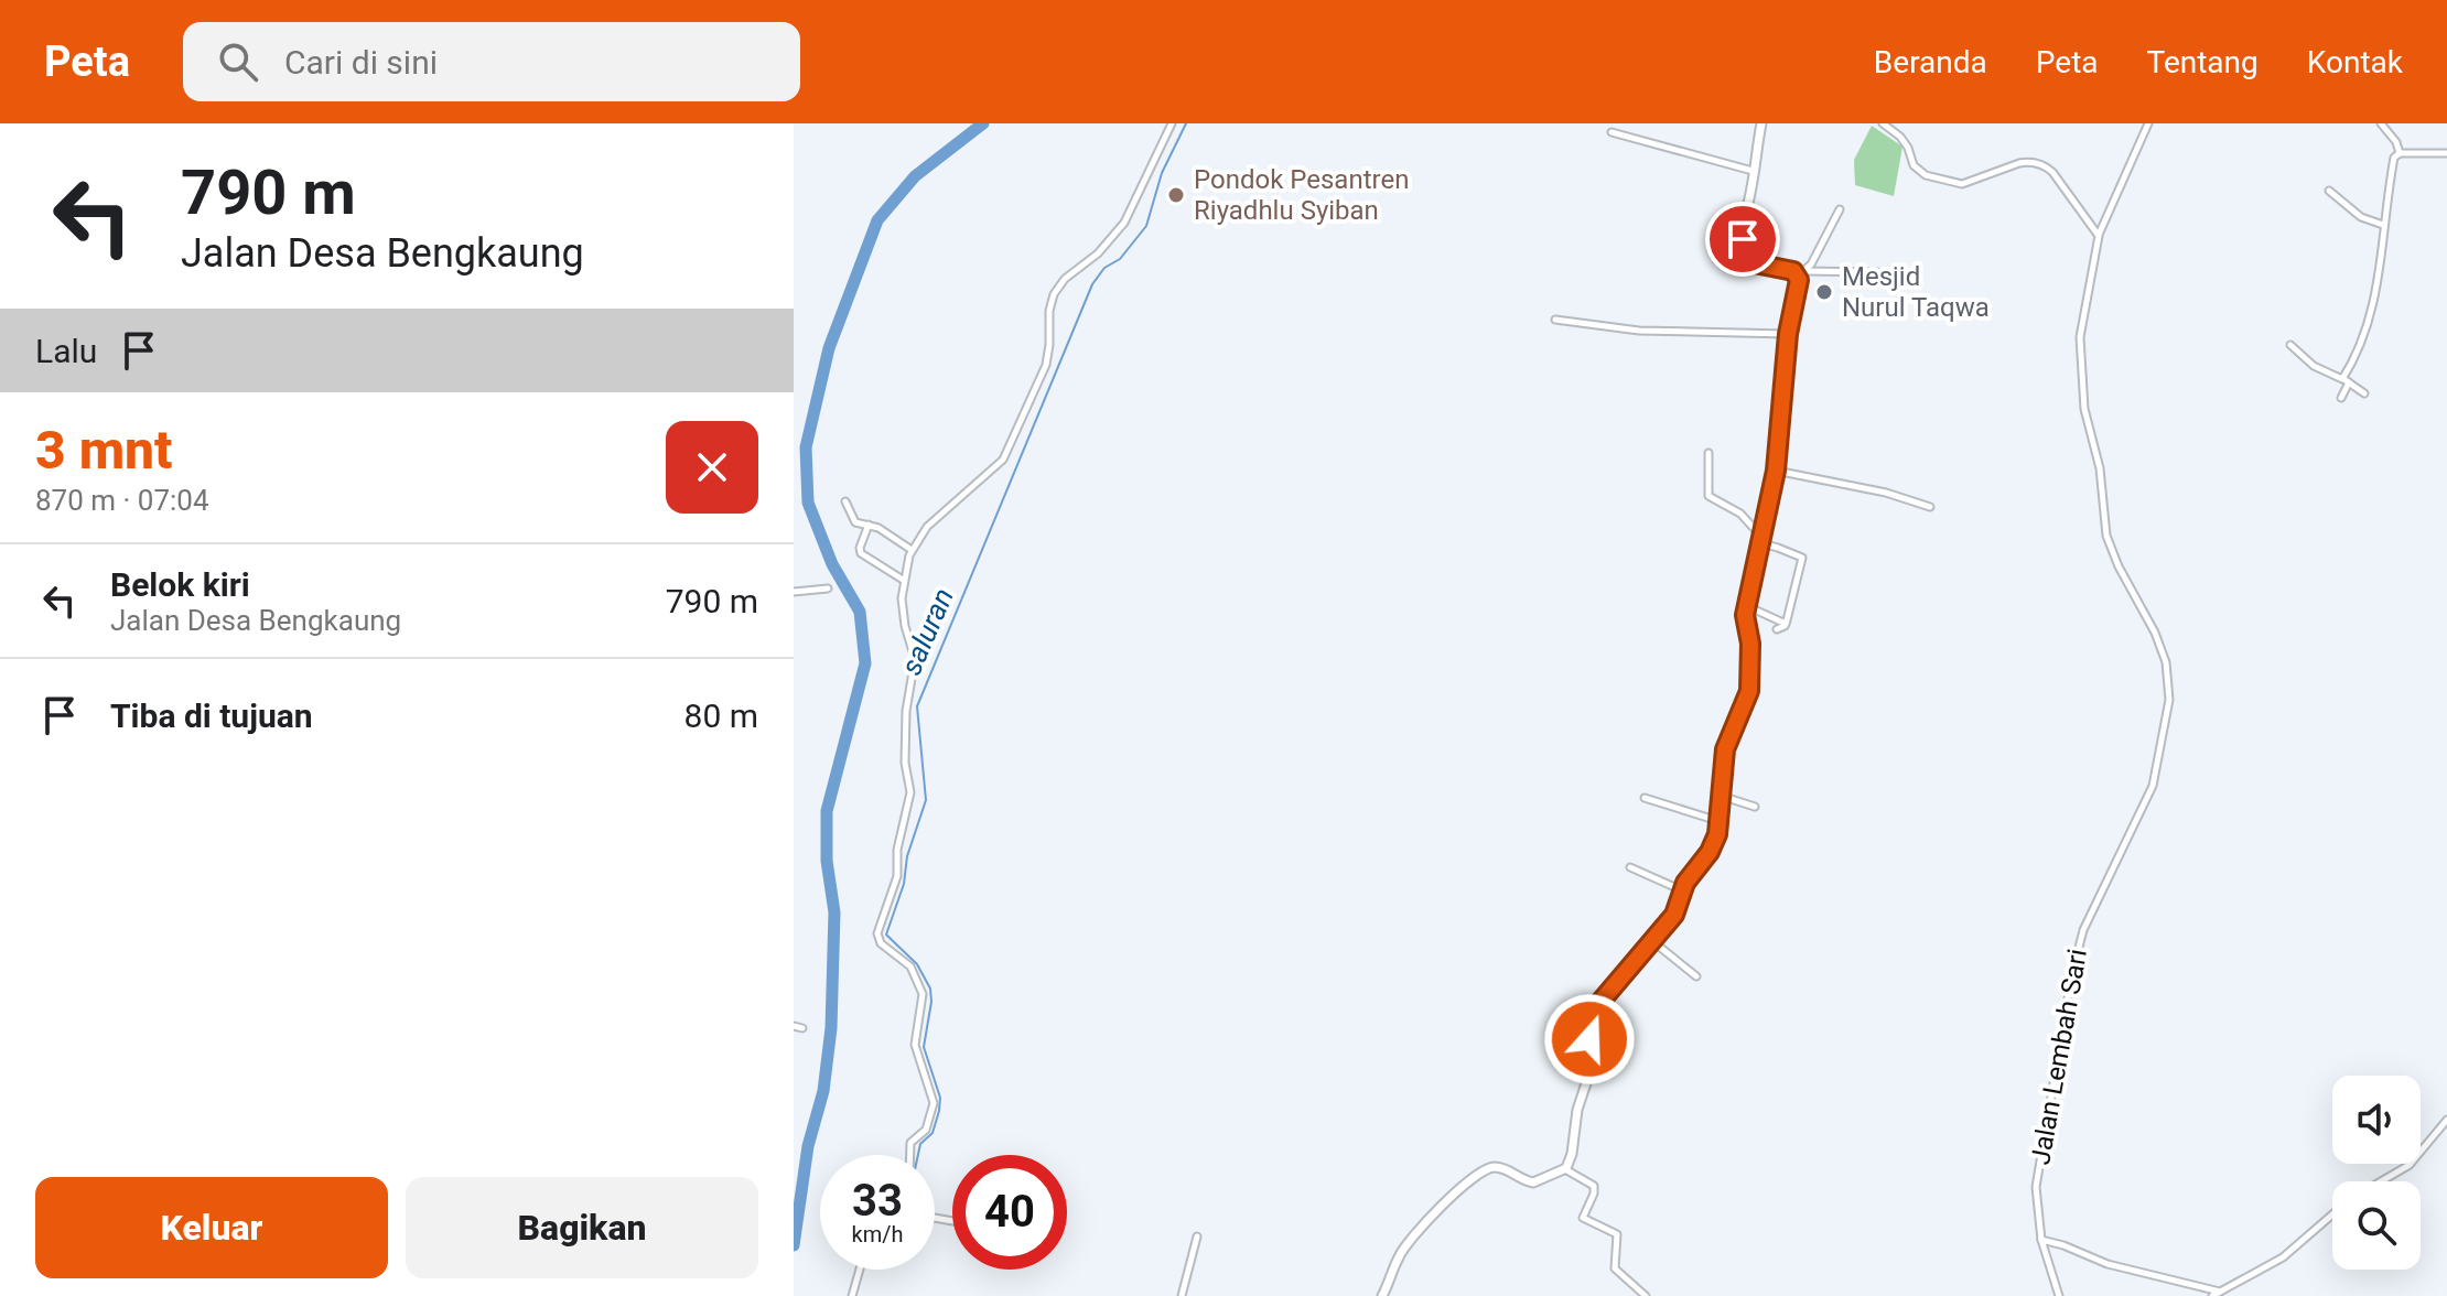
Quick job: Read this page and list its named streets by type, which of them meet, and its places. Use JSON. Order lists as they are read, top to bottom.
{
  "streets": {
    "street": ["Jalan Lembah Sari"]
  },
  "water": ["saluran"],
  "places": ["Pondok Pesantren Riyadhlu Syiban", "Mesjid Nurul Taqwa"],
  "page": {
    "header": "Peta",
    "search": "Cari di sini",
    "nav": [
      "Beranda",
      "Peta",
      "Tentang",
      "Kontak"
    ],
    "turn": ["790 m", "Jalan Desa Bengkaung"],
    "then": "Lalu",
    "heading": ["3 mnt", "870 m · 07:04"],
    "list": [
      {
        "name": "Belok kiri",
        "note": "Jalan Desa Bengkaung",
        "value": "790 m"
      },
      {
        "name": "Tiba di tujuan",
        "value": "80 m"
      }
    ],
    "speed": "33 km/h",
    "limit": "40",
    "buttons": ["Keluar", "Bagikan"]
  }
}
